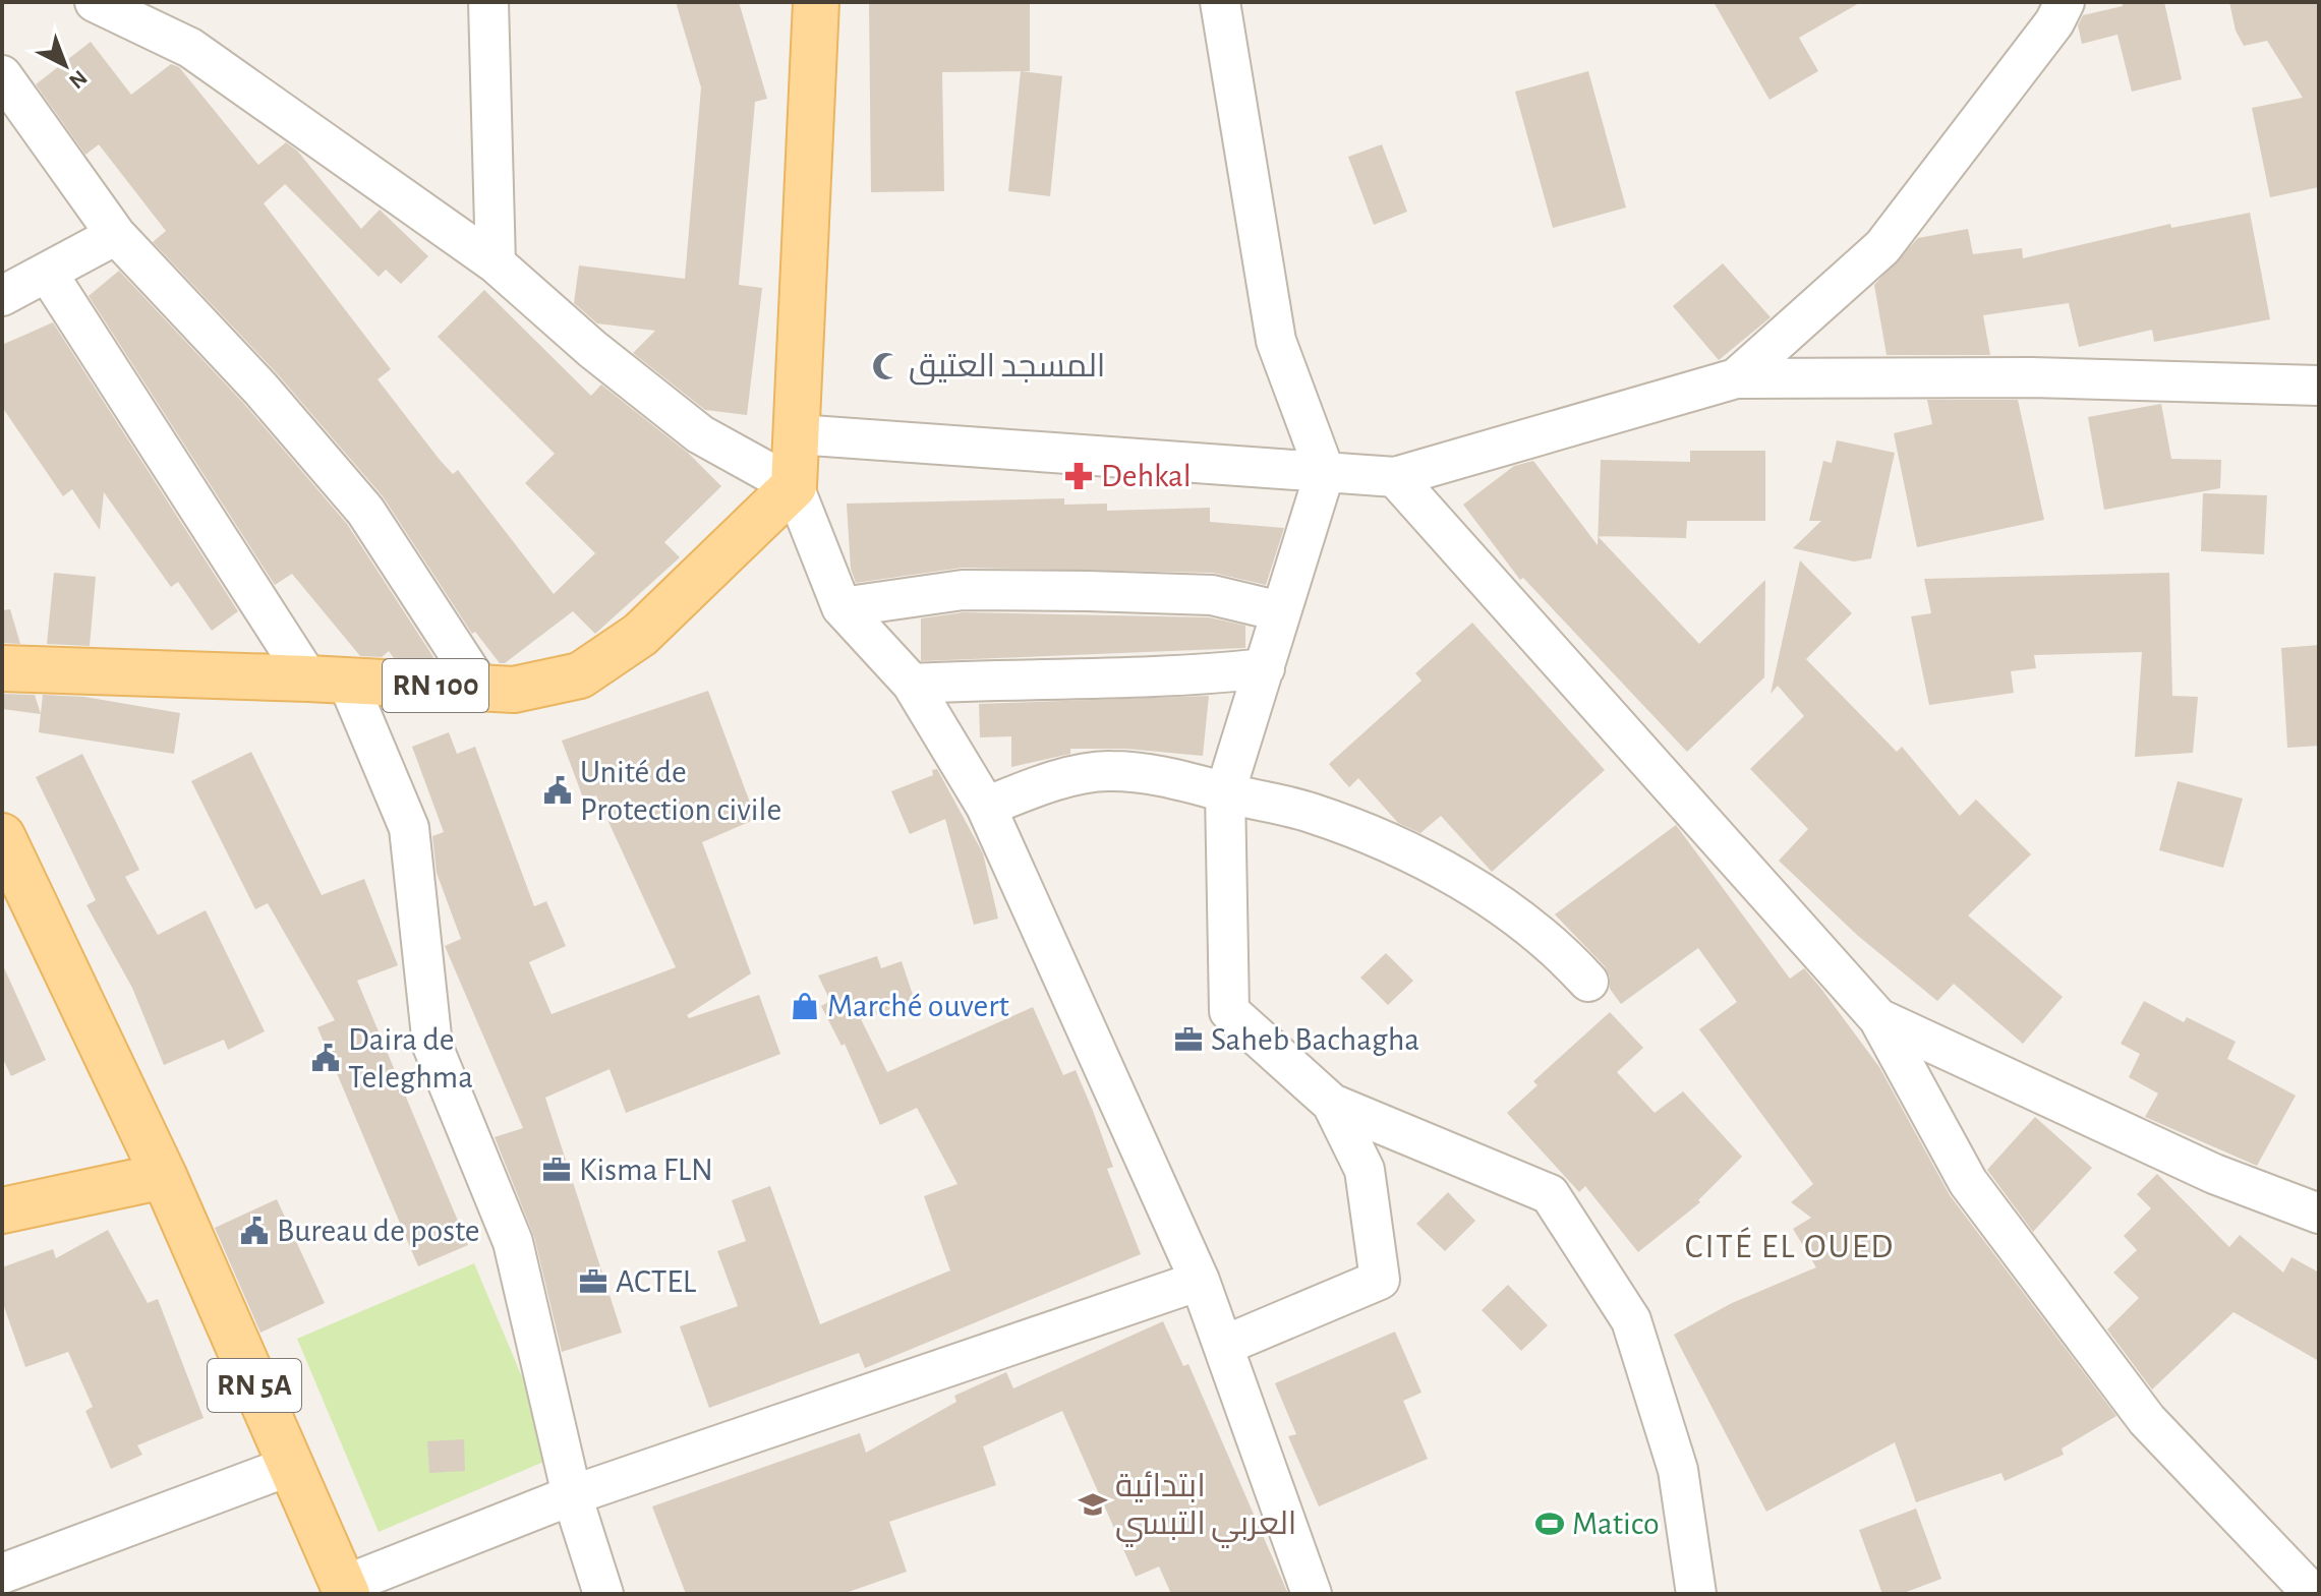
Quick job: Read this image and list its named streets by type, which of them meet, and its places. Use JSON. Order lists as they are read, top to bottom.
{
  "streets": {
    "main road": ["RN 100", "RN 5A"]
  },
  "districts": ["CITÉ EL OUED"],
  "places": {
    "mosque": ["المسجد العتيق"],
    "pharmacy": ["Dehkal"],
    "public building": ["Unité de Protection civile", "Daira de Teleghma", "Bureau de poste"],
    "shop": ["Marché ouvert"],
    "office": ["Saheb Bachagha", "Kisma FLN", "ACTEL"],
    "school or university": ["ابتدائية العربي التبسي"],
    "sports": ["Matico"]
  },
  "north": "bottom right"
}
